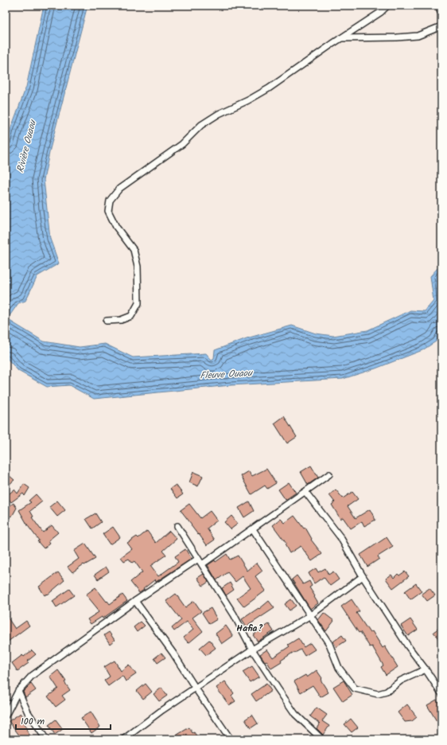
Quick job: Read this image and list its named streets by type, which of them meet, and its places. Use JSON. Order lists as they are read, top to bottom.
{
  "districts": ["Hafia?"],
  "water": ["Rivière Ouaou", "Fleuve Ouaou"],
  "scale_bar": "100 m"
}
